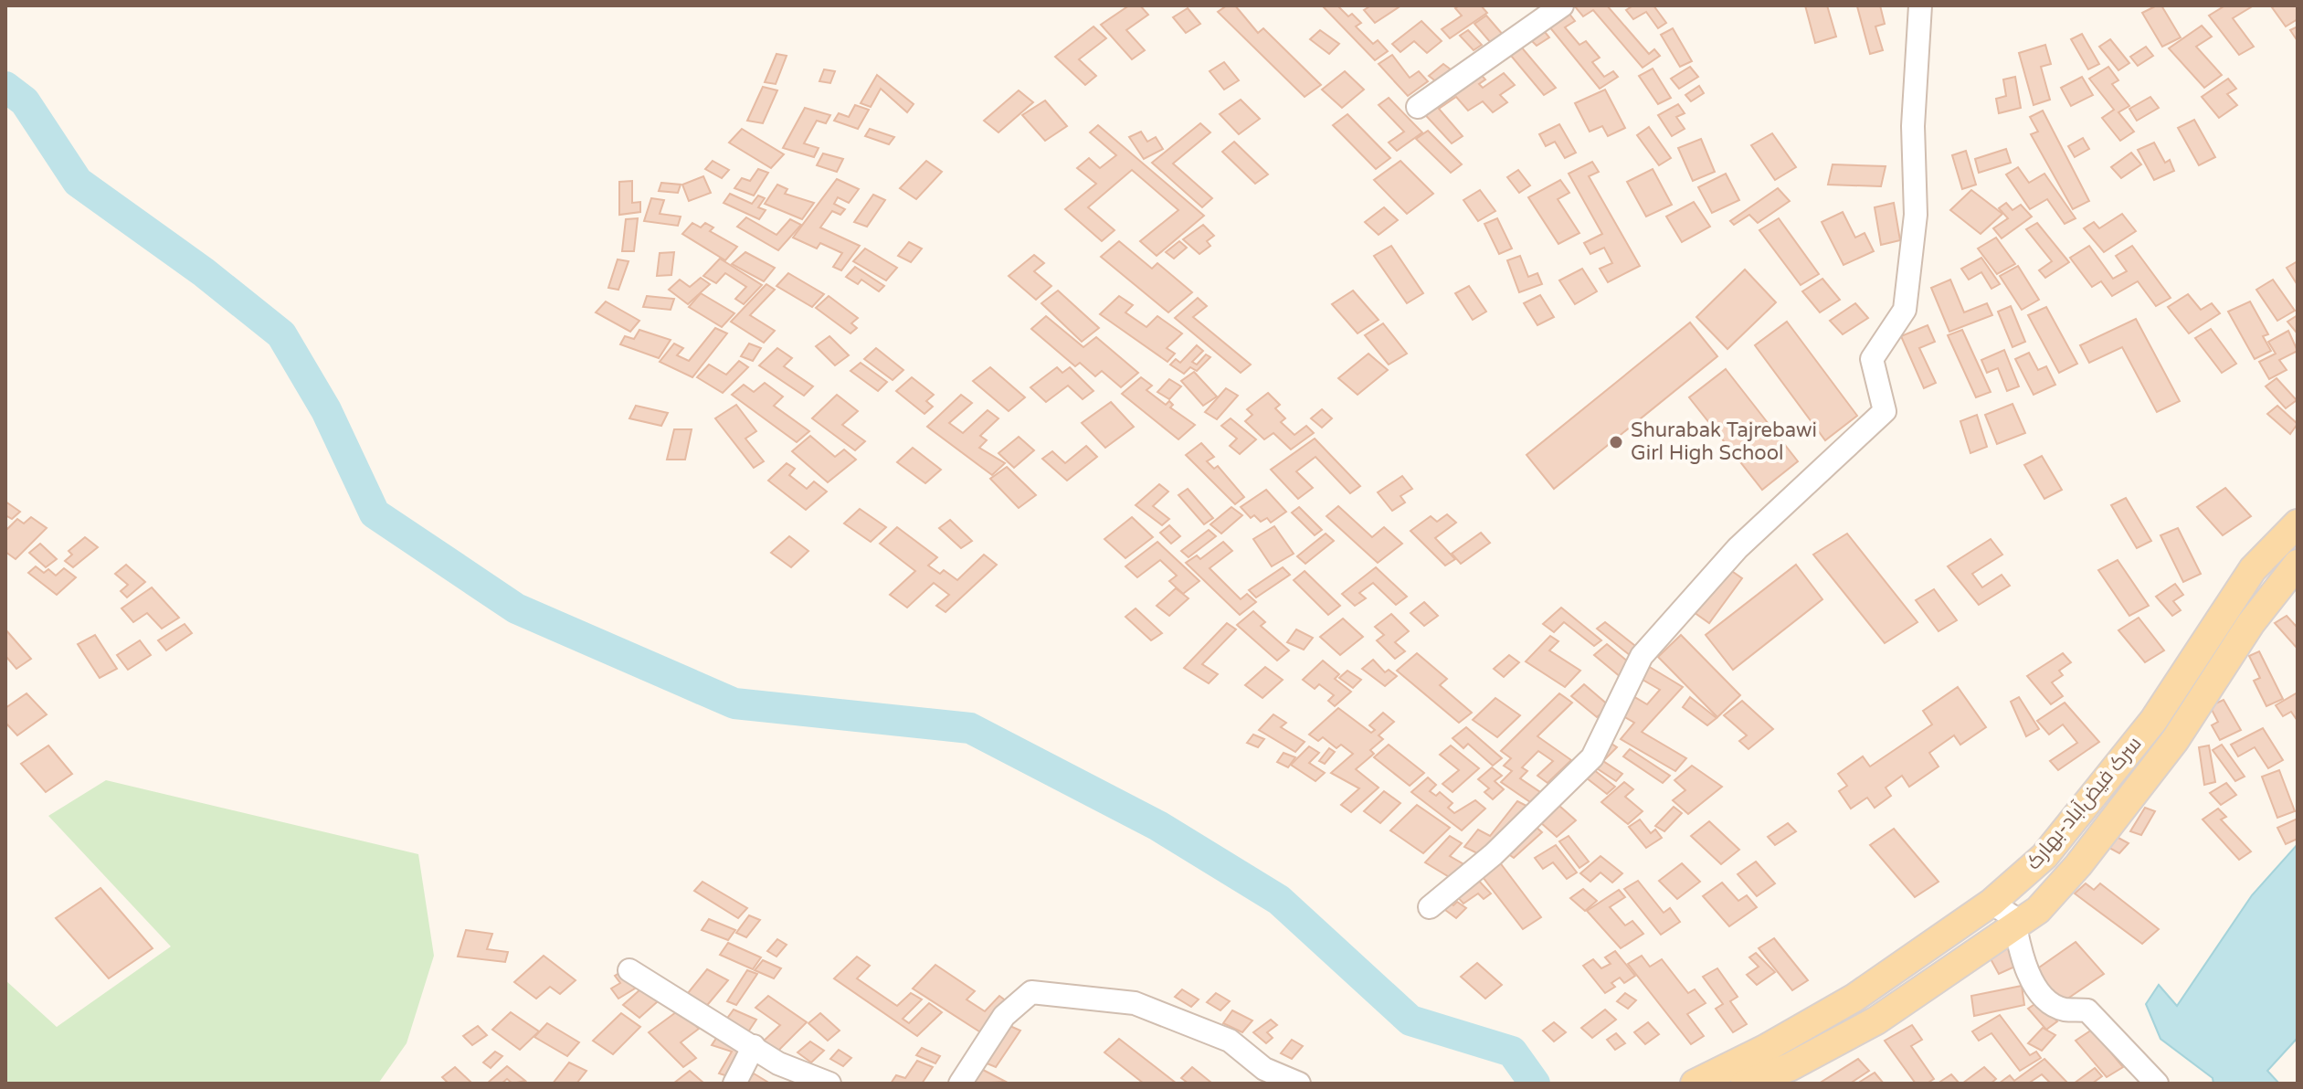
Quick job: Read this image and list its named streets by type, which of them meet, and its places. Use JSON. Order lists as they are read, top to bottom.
{
  "streets": {
    "main road": ["سرک فیض‌آباد-بهارک"]
  },
  "places": ["Shurabak Tajrebawi Girl High School"]
}
